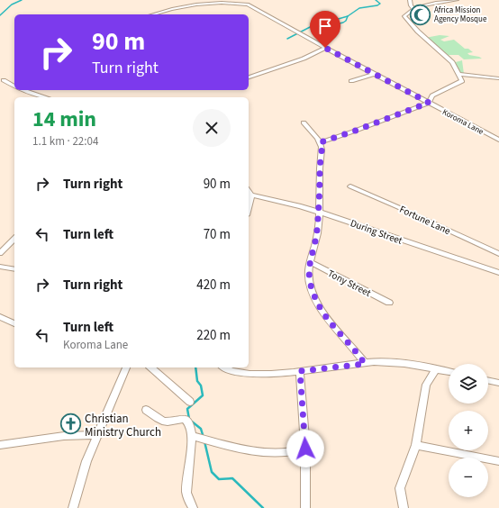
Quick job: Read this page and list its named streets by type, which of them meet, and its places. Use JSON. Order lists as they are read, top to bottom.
{
  "streets": {
    "street": [
      "Koroma Lane",
      "Fortune Lane",
      "During Street",
      "Tony Street"
    ]
  },
  "places": {
    "mosque": ["Africa Mission Agency Mosque"],
    "church": ["Christian Ministry Church"]
  },
  "page": {
    "turn": ["90 m", "Turn right"],
    "heading": ["14 min", "1.1 km · 22:04"],
    "list": [
      {
        "name": "Turn right",
        "value": "90 m"
      },
      {
        "name": "Turn left",
        "value": "70 m"
      },
      {
        "name": "Turn right",
        "value": "420 m"
      },
      {
        "name": "Turn left",
        "note": "Koroma Lane",
        "value": "220 m"
      }
    ],
    "map_buttons": ["+", "−"]
  }
}
